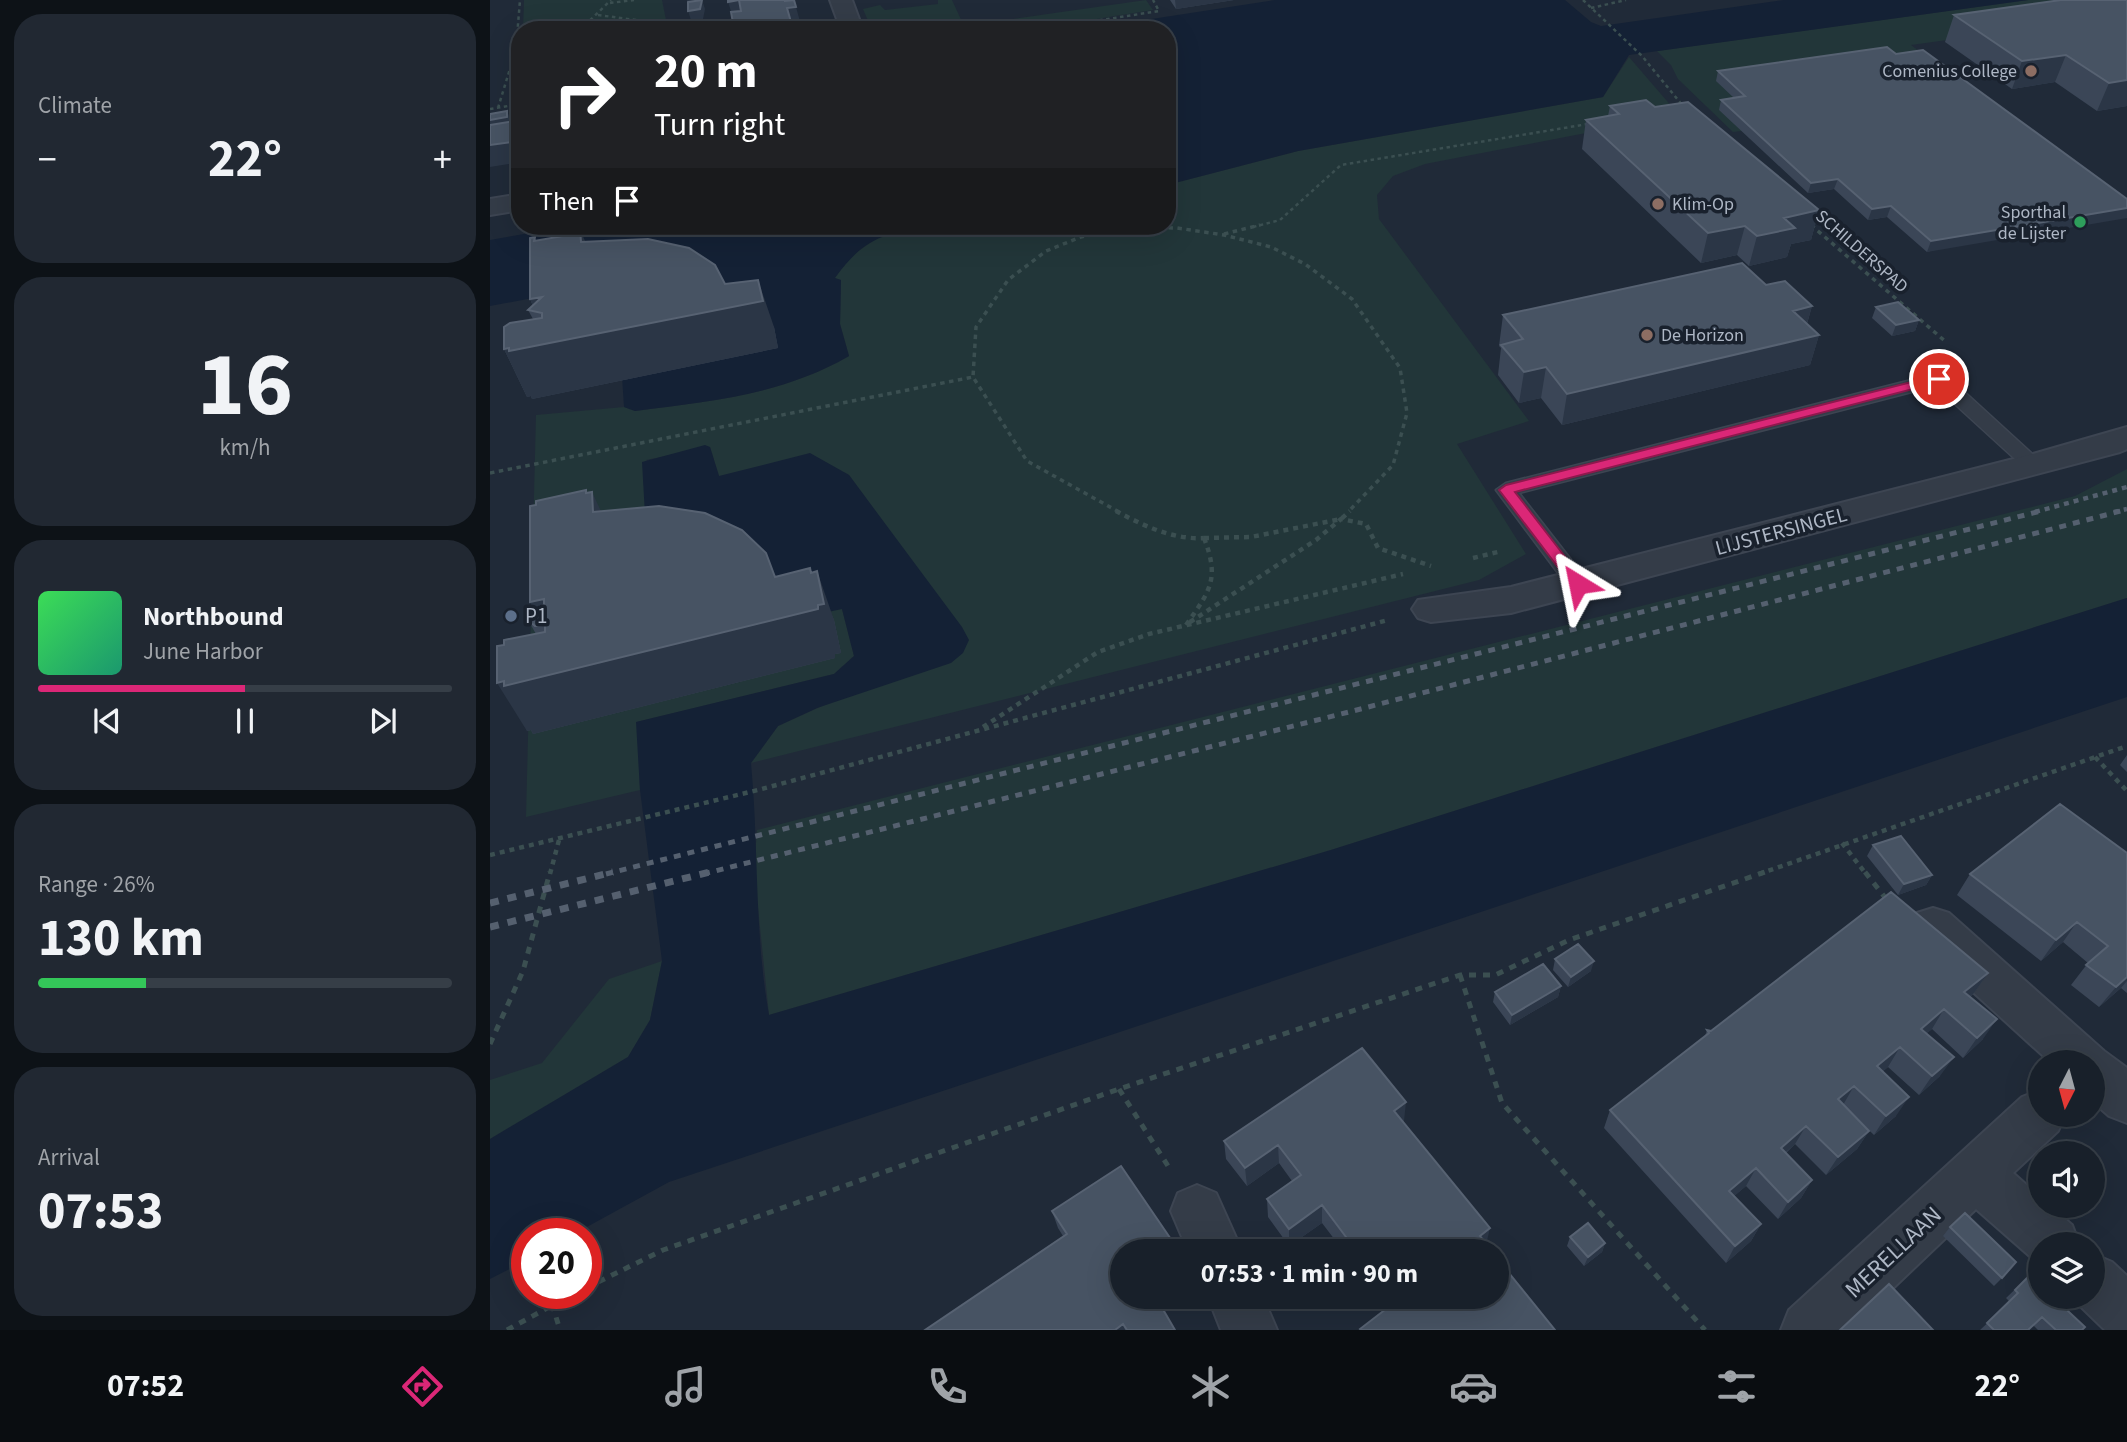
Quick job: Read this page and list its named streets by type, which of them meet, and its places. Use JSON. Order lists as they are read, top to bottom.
{
  "streets": {
    "street": ["LIJSTERSINGEL", "MERELLAAN"],
    "path": ["SCHILDERSPAD"]
  },
  "places": [
    "Comenius College",
    "Klim-Op",
    "Sporthal de Lijster",
    "De Horizon",
    "P1"
  ],
  "north": "bottom",
  "page": {
    "tile": [
      "Climate",
      ["16", "km/h"],
      ["Range · 26%", "130 km"],
      ["Arrival", "07:53"]
    ],
    "turn": ["20 m", "Turn right"],
    "heat": ["−", "22°", "+"],
    "then": "Then",
    "song": ["Northbound", "June Harbor"],
    "limit": "20",
    "trip": "07:53 · 1 min · 90 m",
    "tabs": ["07:52", "22°"]
  }
}
